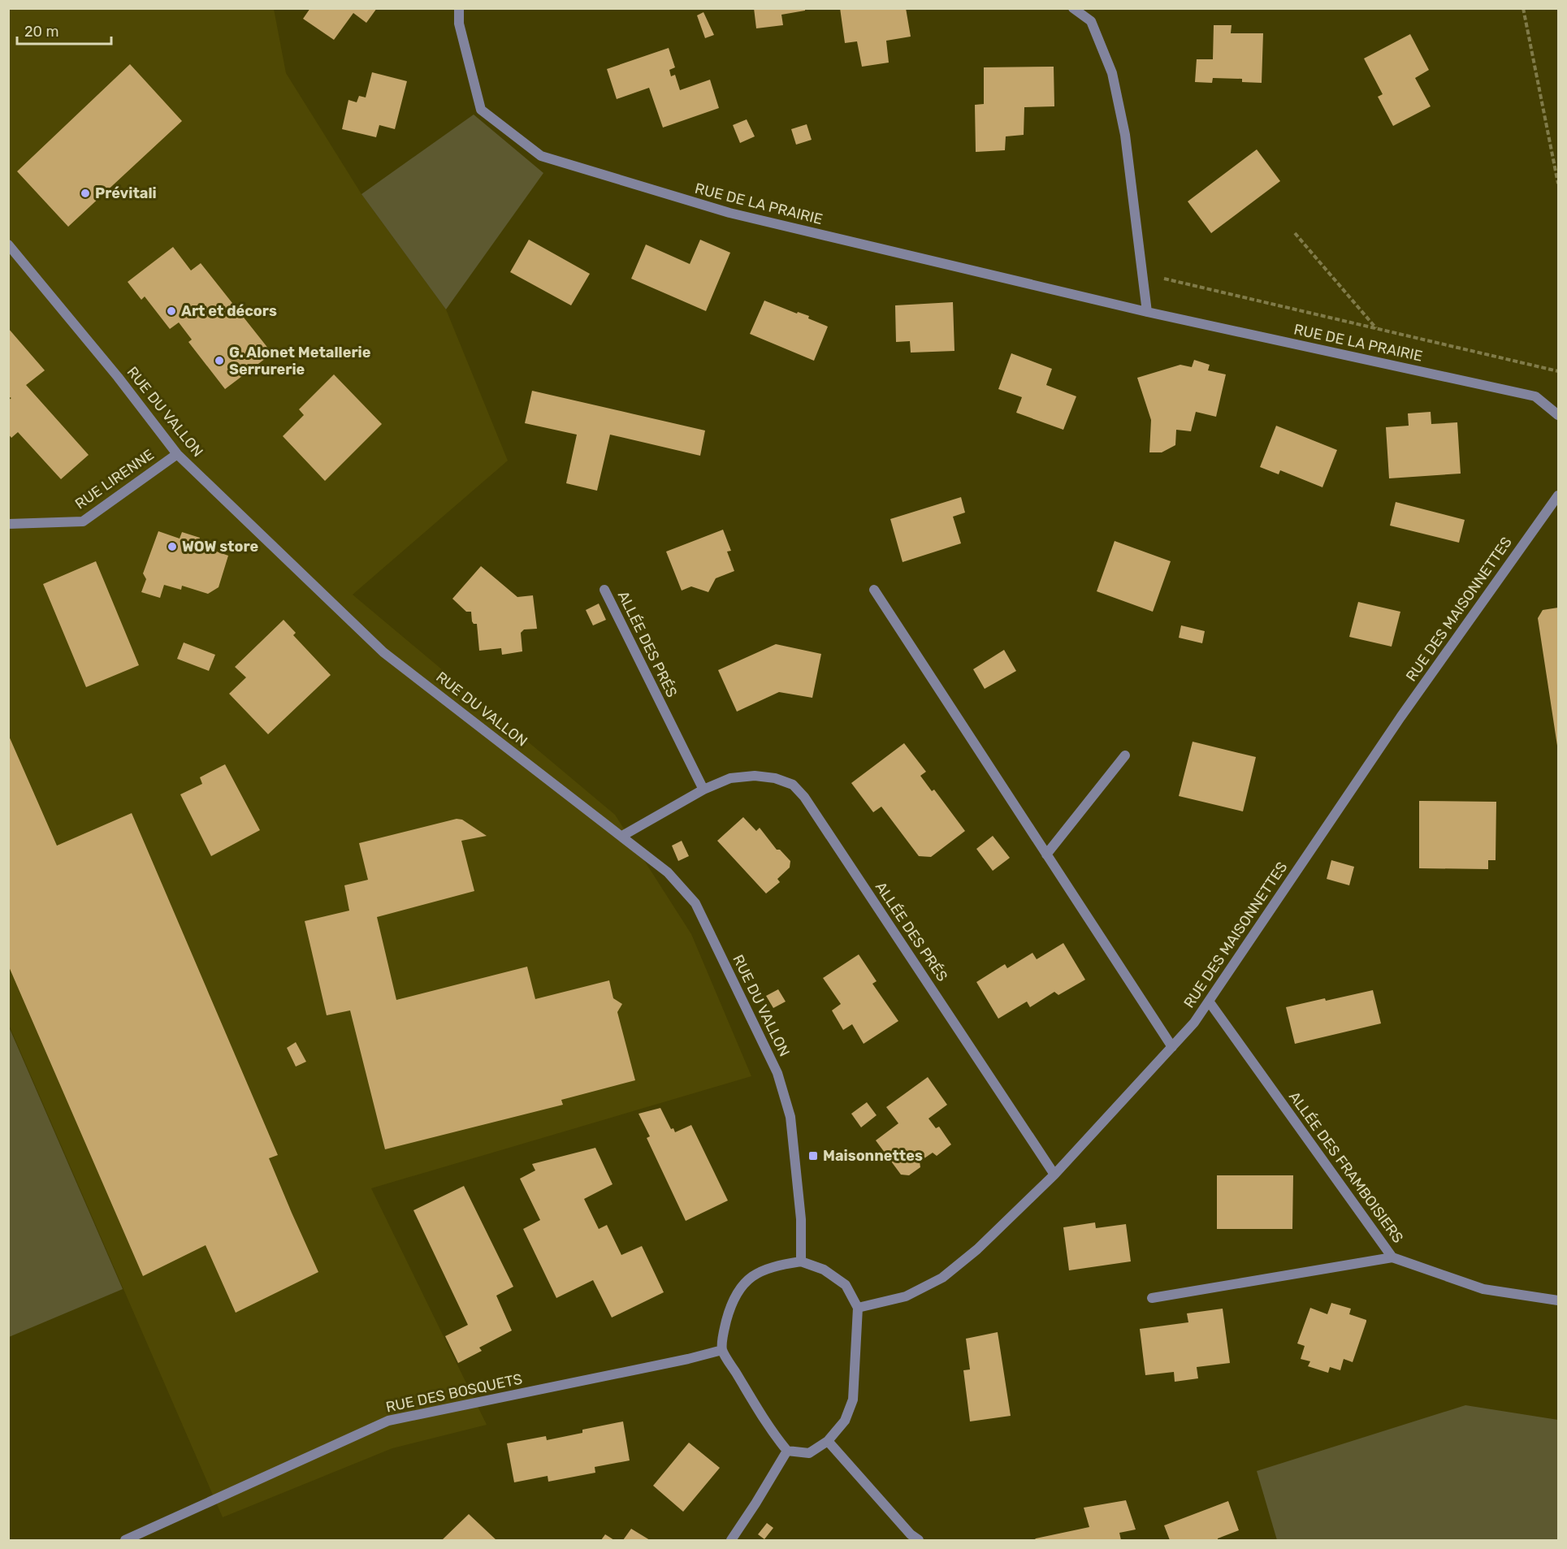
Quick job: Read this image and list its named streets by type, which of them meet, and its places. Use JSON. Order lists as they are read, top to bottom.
{
  "streets": {
    "street": [
      "RUE DE LA PRAIRIE",
      "RUE DU VALLON",
      "RUE LIRENNE",
      "RUE DES MAISONNETTES",
      "ALLÉE DES PRÉS",
      "ALLÉE DES FRAMBOISIERS",
      "RUE DES BOSQUETS"
    ]
  },
  "crossings": [
    ["RUE DU VALLON", "RUE LIRENNE"],
    ["RUE DU VALLON", "RUE DES MAISONNETTES"],
    ["RUE DU VALLON", "ALLÉE DES PRÉS"],
    ["RUE DU VALLON", "RUE DES BOSQUETS"],
    ["RUE DES MAISONNETTES", "ALLÉE DES PRÉS"],
    ["RUE DES MAISONNETTES", "ALLÉE DES FRAMBOISIERS"],
    ["RUE DES MAISONNETTES", "RUE DES BOSQUETS"]
  ],
  "places": {
    "other": [
      "Prévitali",
      "Art et décors",
      "G. Alonet Metallerie Serrurerie",
      "WOW store"
    ],
    "transit": ["Maisonnettes"]
  },
  "scale_bar": "20 m"
}
